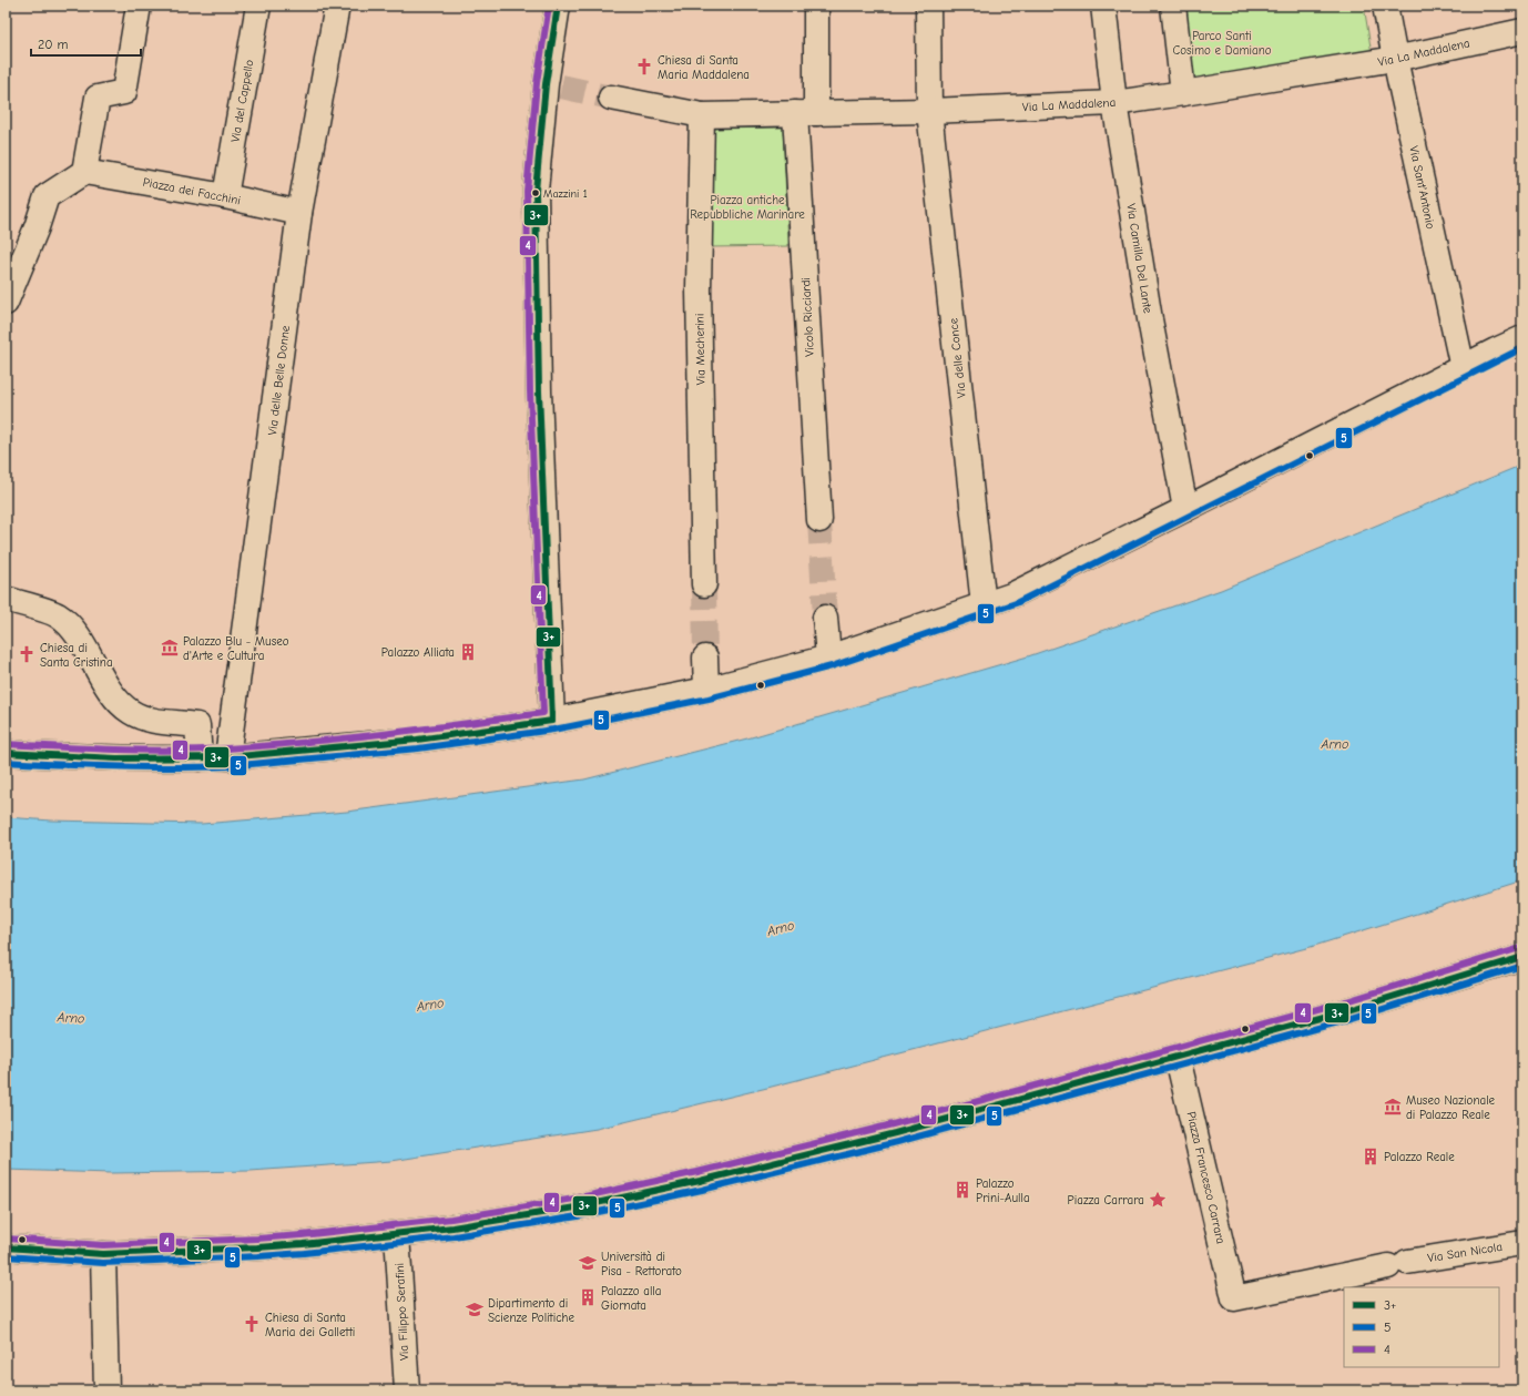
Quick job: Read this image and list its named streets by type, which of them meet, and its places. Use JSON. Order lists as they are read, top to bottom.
{
  "streets": {
    "street": [
      "Via La Maddalena",
      "Via del Cappello",
      "Via Sant'Antonio",
      "Piazza dei Facchini",
      "Via Camilla Del Lante",
      "Vicolo Ricciardi",
      "Via Mecherini",
      "Via delle Conce",
      "Via delle Belle Donne",
      "Piazza Francesco Carrara",
      "Via San Nicola",
      "Via Filippo Serafini"
    ]
  },
  "crossings": [
    ["Via La Maddalena", "Via Sant'Antonio"],
    ["Via La Maddalena", "Via Camilla Del Lante"],
    ["Via La Maddalena", "Vicolo Ricciardi"],
    ["Via La Maddalena", "Via Mecherini"],
    ["Via La Maddalena", "Via delle Conce"],
    ["Via del Cappello", "Piazza dei Facchini"],
    ["Piazza dei Facchini", "Via delle Belle Donne"],
    ["Piazza Francesco Carrara", "Via San Nicola"]
  ],
  "water": ["Arno"],
  "parks": ["Parco Santi Cosimo e Damiano", "Piazza antiche Repubbliche Marinare"],
  "places": {
    "church": ["Chiesa di Santa Maria Maddalena", "Chiesa di Santa Cristina", "Chiesa di Santa Maria dei Galletti"],
    "other": ["Mazzini 1"],
    "museum": ["Palazzo Blu - Museo d'Arte e Cultura", "Museo Nazionale di Palazzo Reale"],
    "building": [
      "Palazzo Alliata",
      "Palazzo Reale",
      "Palazzo Prini-Aulla",
      "Palazzo alla Giornata"
    ],
    "place": ["Piazza Carrara"],
    "school or university": ["Università di Pisa - Rettorato", "Dipartimento di Scienze Politiche"]
  },
  "lines": ["transit line 3+", "transit line 4", "transit line 5"],
  "legend": ["3+", "5", "4"],
  "scale_bar": "20 m"
}
